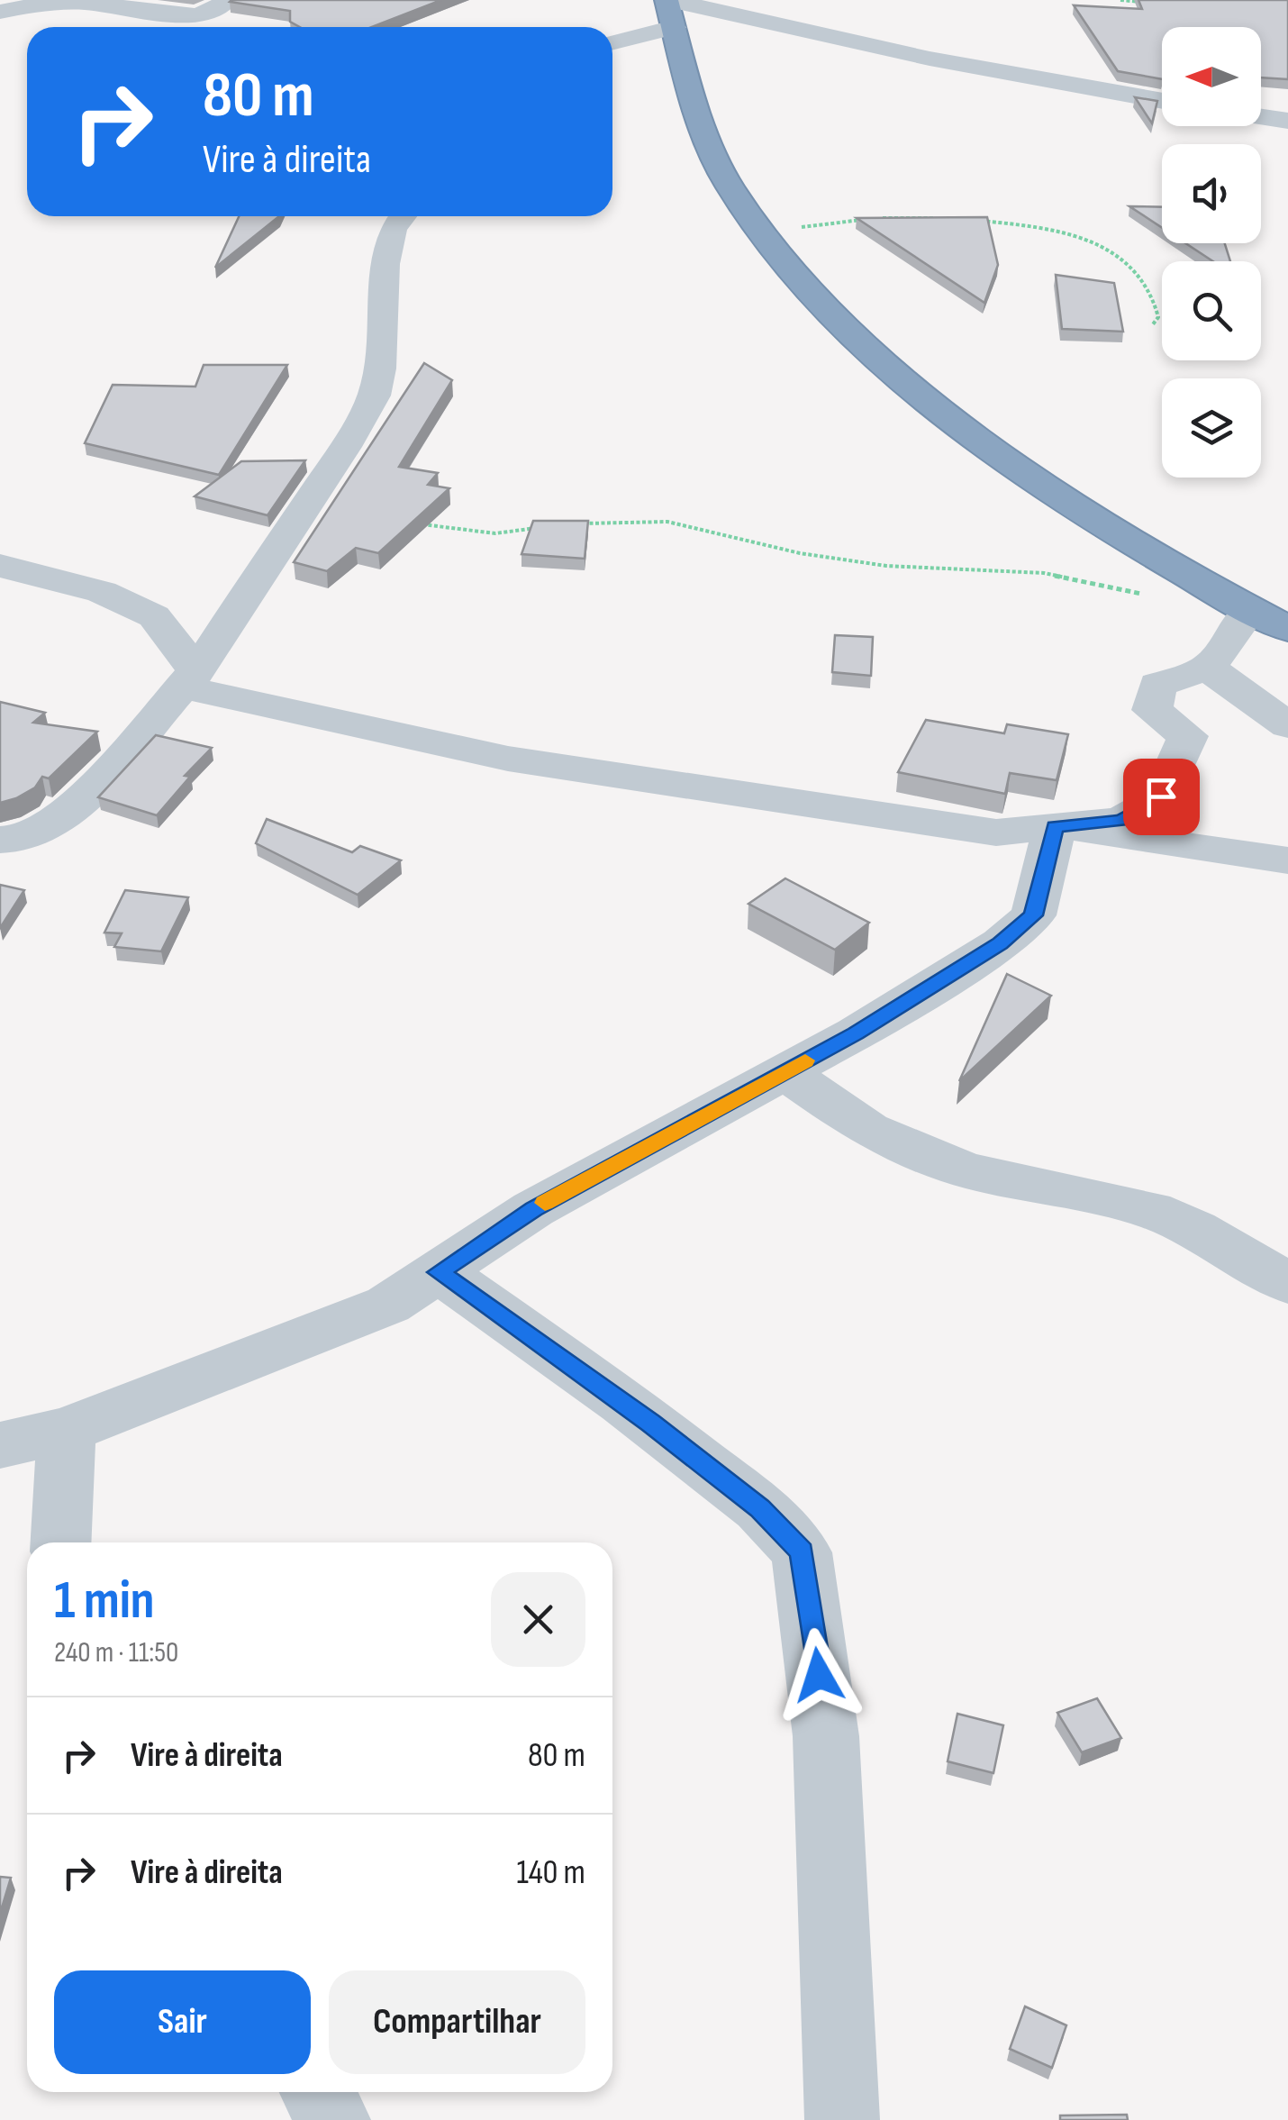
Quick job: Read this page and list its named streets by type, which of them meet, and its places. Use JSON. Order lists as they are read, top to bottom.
{
  "north": "left",
  "page": {
    "turn": ["80 m", "Vire à direita"],
    "heading": ["1 min", "240 m · 11:50"],
    "list": [
      {
        "name": "Vire à direita",
        "value": "80 m"
      },
      {
        "name": "Vire à direita",
        "value": "140 m"
      }
    ],
    "buttons": ["Sair", "Compartilhar"]
  }
}
